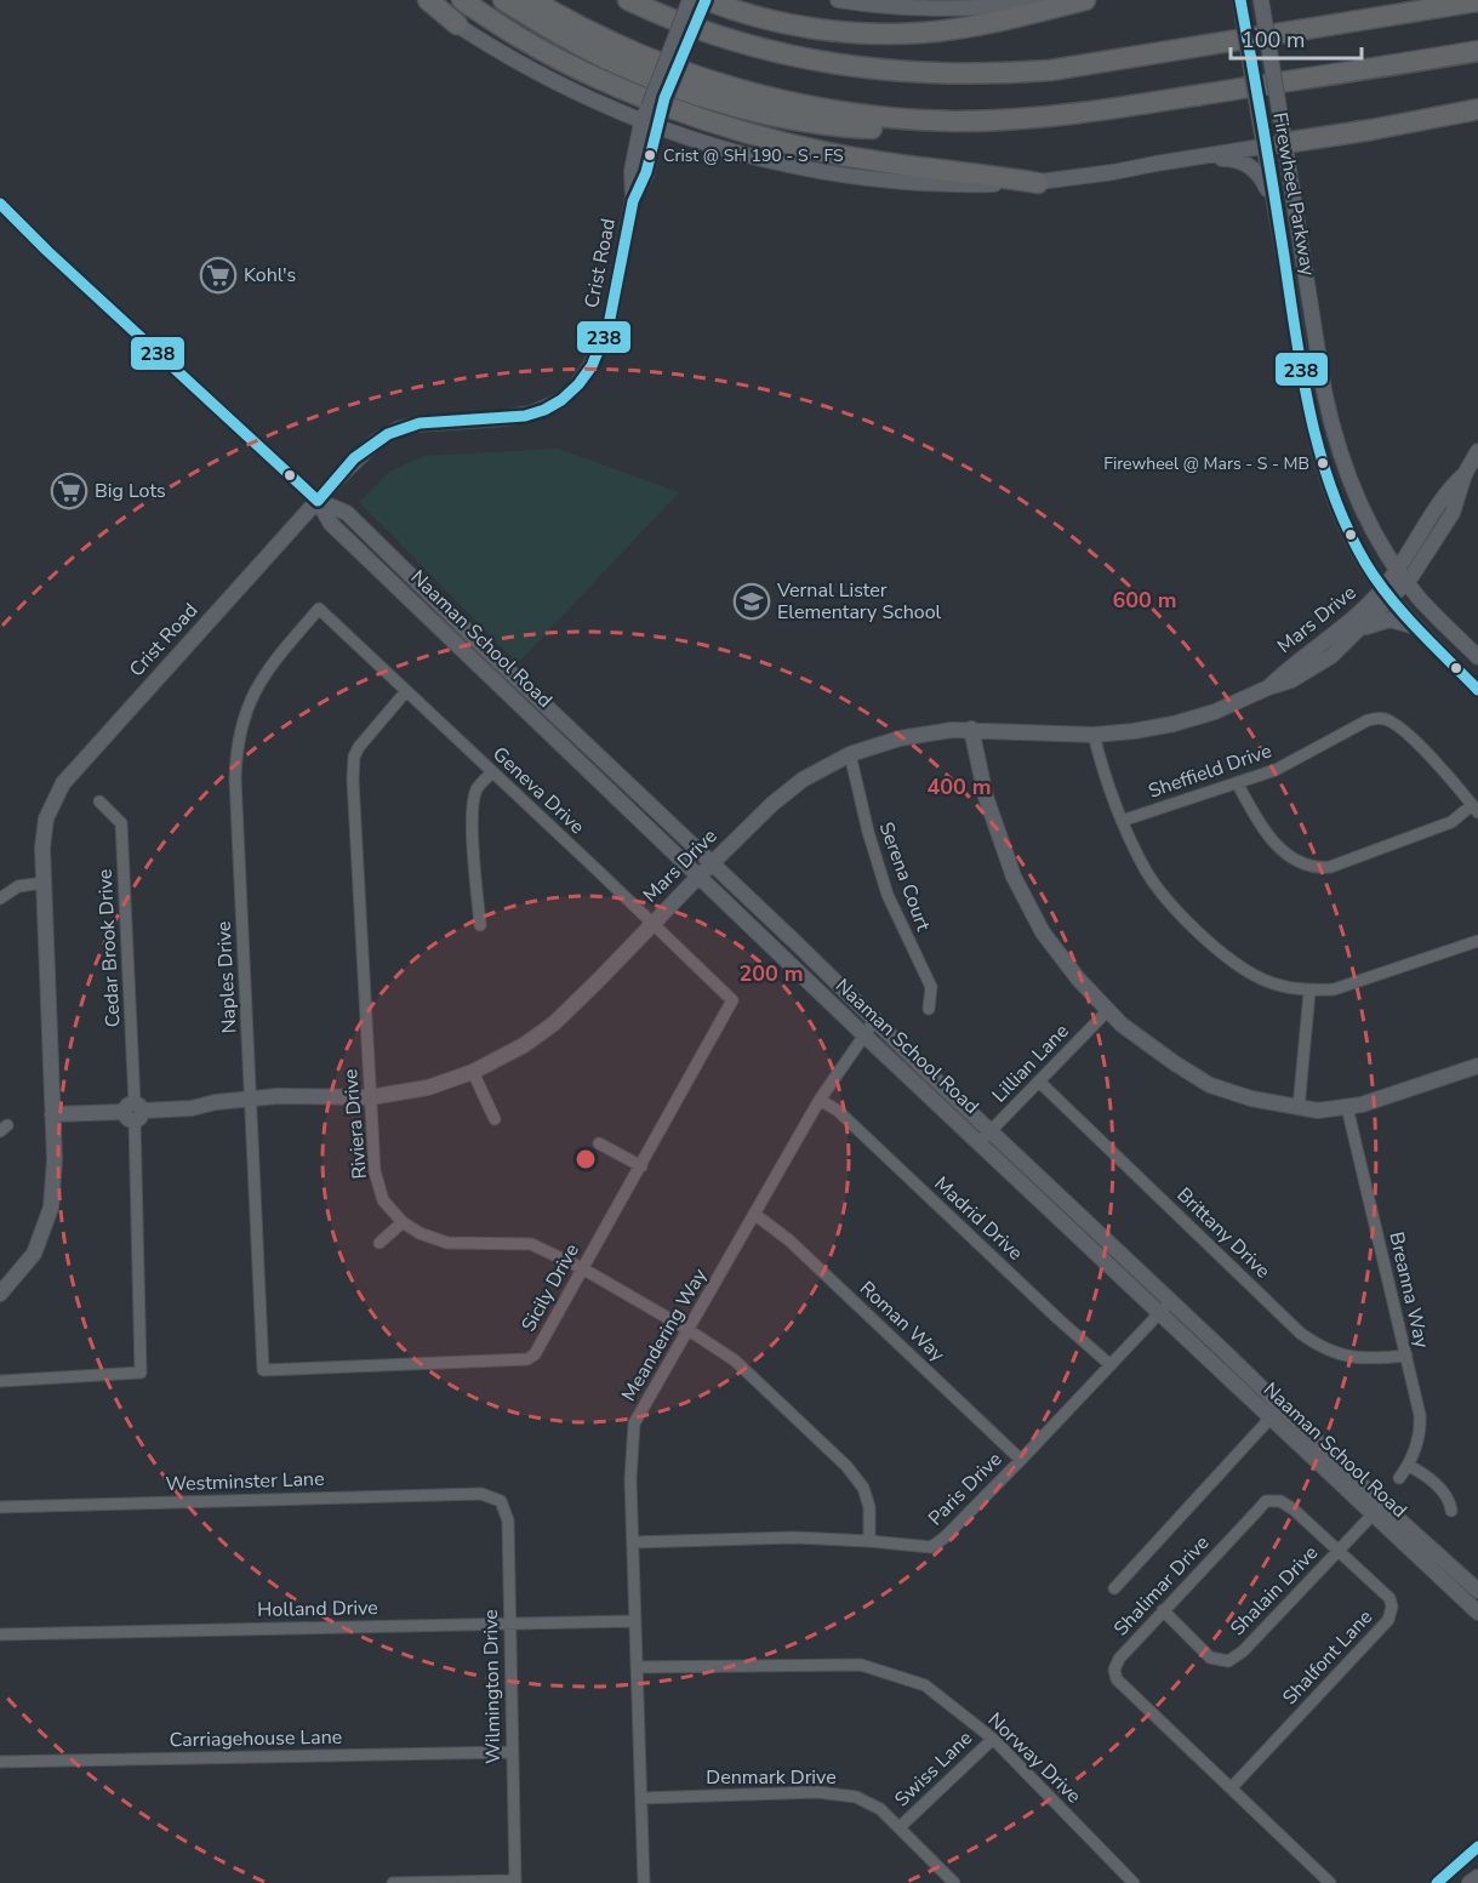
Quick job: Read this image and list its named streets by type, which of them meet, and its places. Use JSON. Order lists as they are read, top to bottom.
{
  "streets": {
    "main road": [
      "Firewheel Parkway",
      "Crist Road",
      "Mars Drive",
      "Naaman School Road"
    ],
    "street": [
      "Sheffield Drive",
      "Geneva Drive",
      "Serena Court",
      "Cedar Brook Drive",
      "Naples Drive",
      "Lillian Lane",
      "Riviera Drive",
      "Madrid Drive",
      "Brittany Drive",
      "Sicily Drive",
      "Breanna Way",
      "Roman Way",
      "Meandering Way",
      "Westminster Lane",
      "Paris Drive",
      "Shalimar Drive",
      "Shalain Drive",
      "Holland Drive",
      "Shalfont Lane",
      "Wilmington Drive",
      "Carriagehouse Lane",
      "Norway Drive",
      "Swiss Lane",
      "Denmark Drive"
    ]
  },
  "crossings": [
    ["Firewheel Parkway", "Mars Drive"],
    ["Crist Road", "Mars Drive"],
    ["Crist Road", "Naaman School Road"],
    ["Mars Drive", "Naaman School Road"],
    ["Mars Drive", "Geneva Drive"],
    ["Mars Drive", "Serena Court"],
    ["Mars Drive", "Cedar Brook Drive"],
    ["Mars Drive", "Naples Drive"],
    ["Mars Drive", "Riviera Drive"],
    ["Naaman School Road", "Lillian Lane"],
    ["Naaman School Road", "Meandering Way"],
    ["Naaman School Road", "Paris Drive"],
    ["Naaman School Road", "Shalain Drive"],
    ["Geneva Drive", "Naples Drive"],
    ["Geneva Drive", "Riviera Drive"],
    ["Geneva Drive", "Sicily Drive"],
    ["Naples Drive", "Sicily Drive"],
    ["Lillian Lane", "Brittany Drive"],
    ["Riviera Drive", "Sicily Drive"],
    ["Riviera Drive", "Meandering Way"],
    ["Riviera Drive", "Paris Drive"],
    ["Madrid Drive", "Meandering Way"],
    ["Madrid Drive", "Paris Drive"],
    ["Brittany Drive", "Breanna Way"],
    ["Roman Way", "Meandering Way"],
    ["Roman Way", "Paris Drive"],
    ["Meandering Way", "Paris Drive"],
    ["Meandering Way", "Holland Drive"],
    ["Meandering Way", "Norway Drive"],
    ["Meandering Way", "Denmark Drive"],
    ["Westminster Lane", "Wilmington Drive"],
    ["Shalimar Drive", "Shalain Drive"],
    ["Shalimar Drive", "Shalfont Lane"],
    ["Shalain Drive", "Shalfont Lane"],
    ["Holland Drive", "Wilmington Drive"],
    ["Wilmington Drive", "Carriagehouse Lane"],
    ["Norway Drive", "Swiss Lane"],
    ["Swiss Lane", "Denmark Drive"]
  ],
  "places": {
    "other": ["Crist @ SH 190 - S - FS", "Firewheel @ Mars - S - MB"],
    "supermarket": ["Kohl's", "Big Lots"],
    "school or university": ["Vernal Lister Elementary School"]
  },
  "lines": ["transit line 238"],
  "scale_bar": "100 m",
  "rings": ["600 m", "400 m", "200 m"]
}
